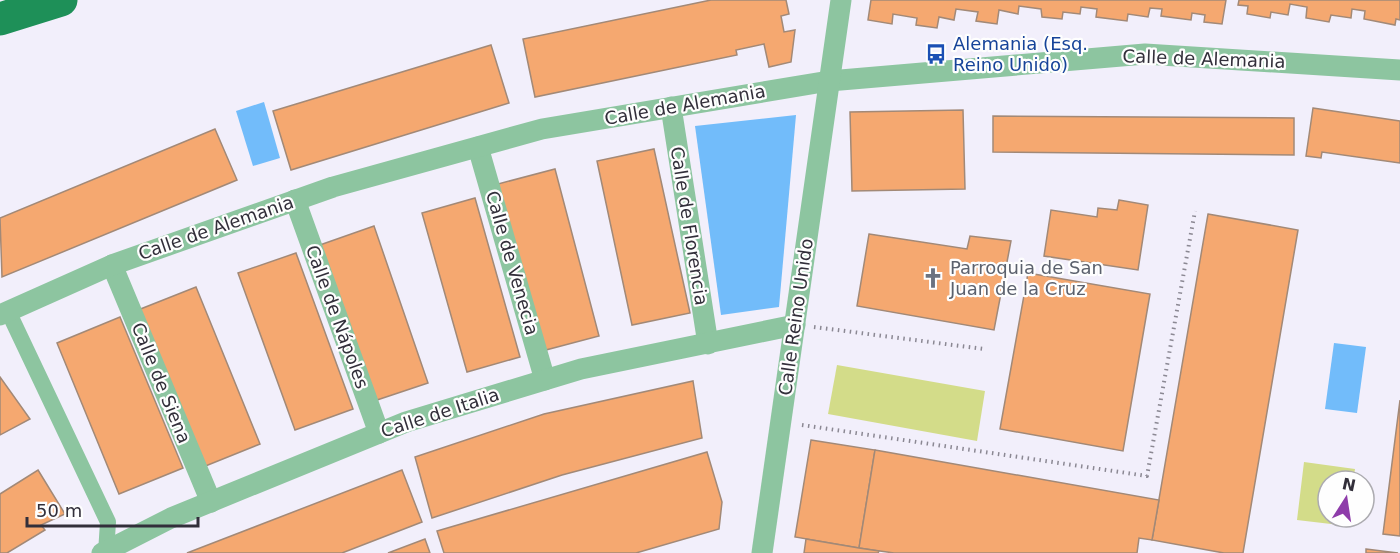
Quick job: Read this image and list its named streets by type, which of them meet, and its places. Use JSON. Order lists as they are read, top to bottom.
{
  "streets": {
    "street": [
      "Calle de Alemania",
      "Calle de Florencia",
      "Calle de Venecia",
      "Calle de Nápoles",
      "Calle Reino Unido",
      "Calle de Siena",
      "Calle de Italia"
    ]
  },
  "crossings": [
    ["Calle de Alemania", "Calle de Florencia"],
    ["Calle de Alemania", "Calle de Venecia"],
    ["Calle de Alemania", "Calle de Nápoles"],
    ["Calle de Alemania", "Calle Reino Unido"],
    ["Calle de Alemania", "Calle de Siena"],
    ["Calle de Florencia", "Calle de Italia"],
    ["Calle de Venecia", "Calle de Italia"],
    ["Calle de Nápoles", "Calle de Italia"],
    ["Calle Reino Unido", "Calle de Italia"],
    ["Calle de Siena", "Calle de Italia"]
  ],
  "places": {
    "bus stop": ["Alemania (Esq. Reino Unido)"],
    "church": ["Parroquia de San Juan de la Cruz"]
  },
  "scale_bar": "50 m",
  "north": "top"
}
